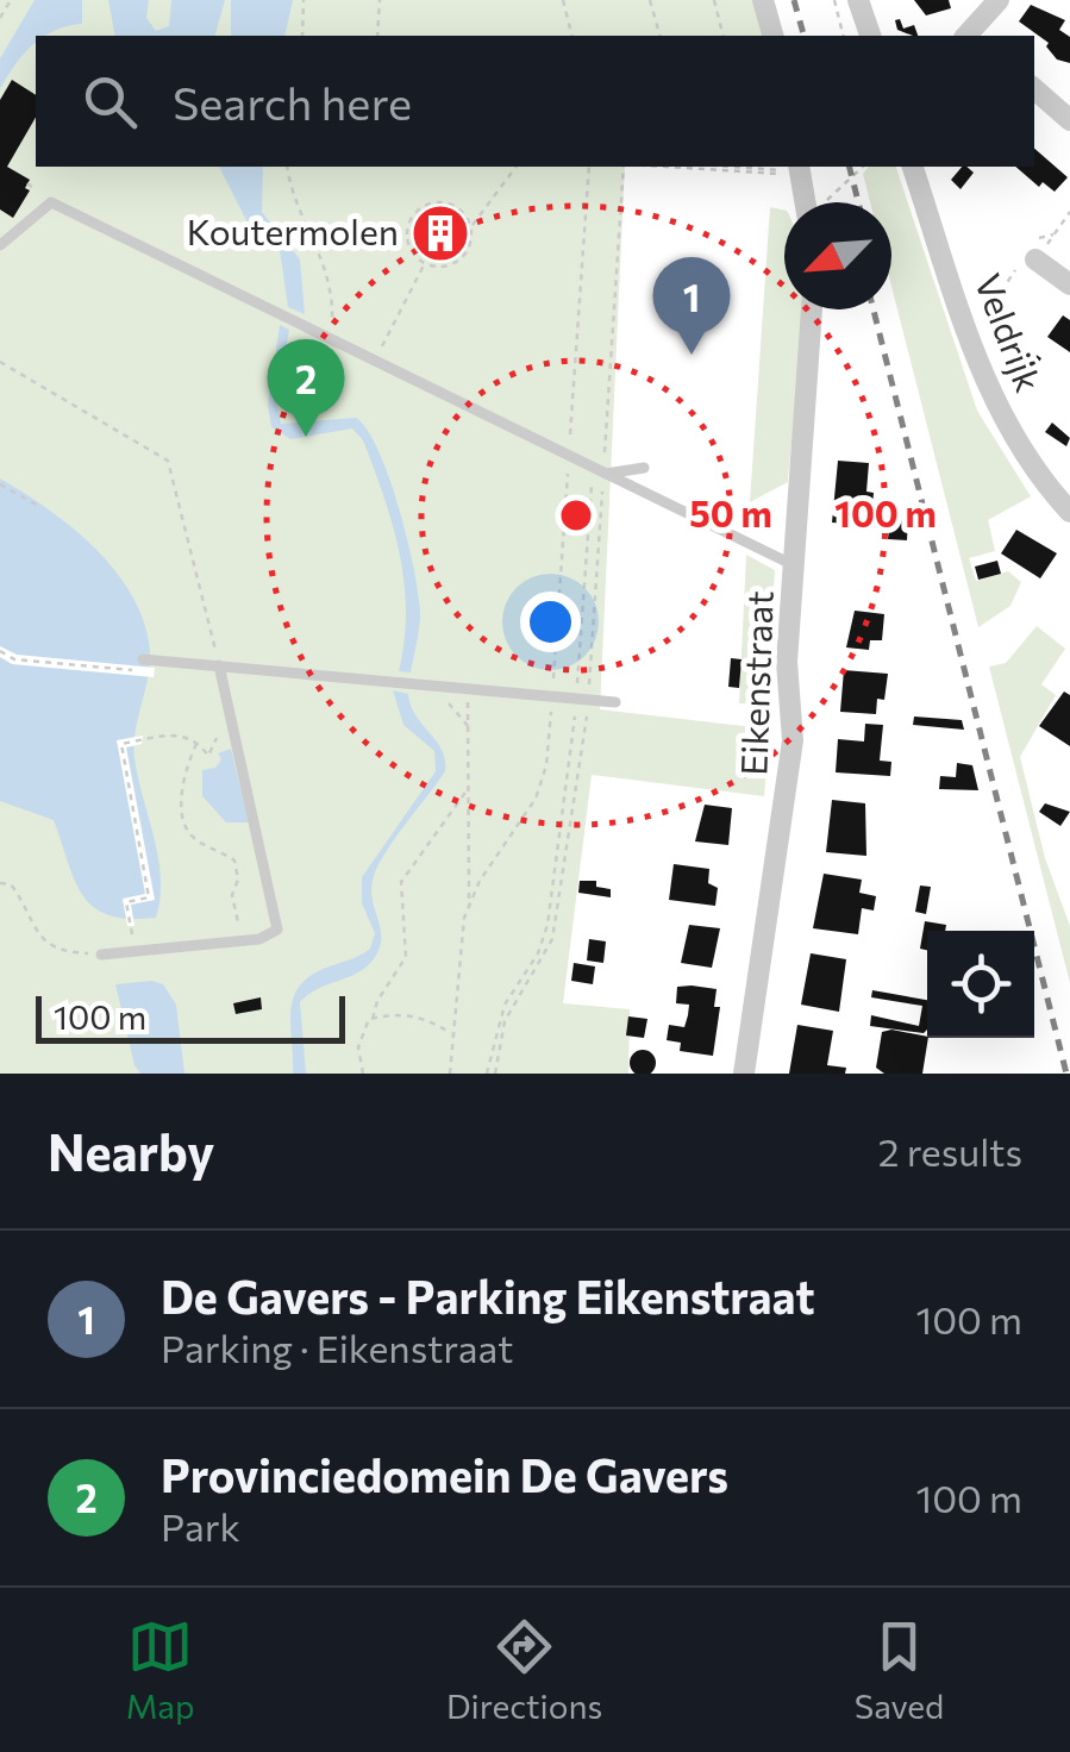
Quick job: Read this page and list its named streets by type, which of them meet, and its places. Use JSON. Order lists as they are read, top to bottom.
{
  "streets": {
    "street": ["Veldrijk", "Eikenstraat"]
  },
  "places": {
    "building": ["Koutermolen"]
  },
  "scale_bar": "100 m",
  "north": "bottom left",
  "page": {
    "search": "Search here",
    "pins": ["1", "2"],
    "scale": "100 m",
    "heading": ["Nearby", "2 results"],
    "list": [
      {
        "mark": "1",
        "name": "De Gavers - Parking Eikenstraat",
        "note": "Parking · Eikenstraat",
        "value": "100 m"
      },
      {
        "mark": "2",
        "name": "Provinciedomein De Gavers",
        "note": "Park",
        "value": "100 m"
      }
    ],
    "nav": ["Map", "Directions", "Saved"]
  },
  "rings": ["50 m", "100 m"]
}
